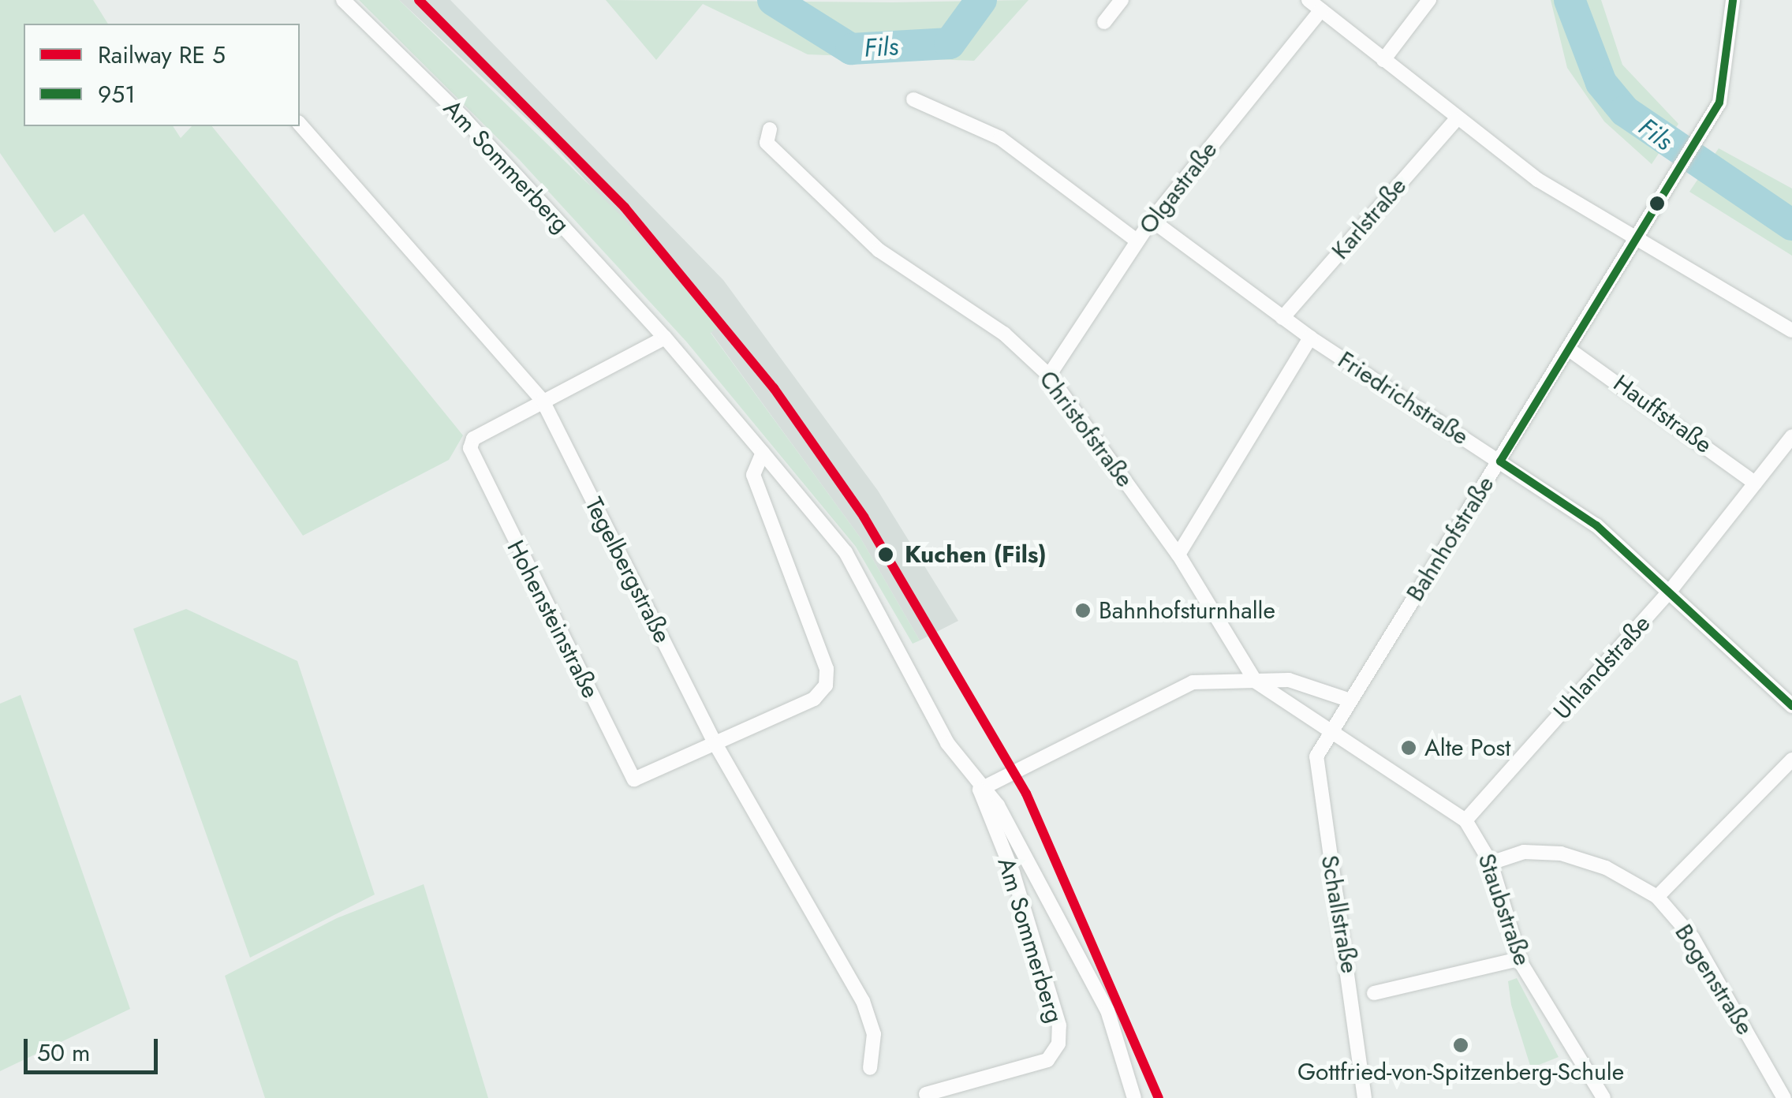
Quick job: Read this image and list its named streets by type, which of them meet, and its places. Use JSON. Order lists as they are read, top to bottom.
{
  "streets": {
    "street": [
      "Am Sommerberg",
      "Olgastraße",
      "Karlstraße",
      "Friedrichstraße",
      "Hauffstraße",
      "Christofstraße",
      "Bahnhofstraße",
      "Tegelbergstraße",
      "Hohensteinstraße",
      "Uhlandstraße",
      "Staubstraße",
      "Schallstraße",
      "Bogenstraße"
    ]
  },
  "crossings": [
    ["Olgastraße", "Friedrichstraße"],
    ["Olgastraße", "Christofstraße"],
    ["Karlstraße", "Friedrichstraße"],
    ["Friedrichstraße", "Bahnhofstraße"],
    ["Friedrichstraße", "Uhlandstraße"],
    ["Hauffstraße", "Bahnhofstraße"],
    ["Hauffstraße", "Uhlandstraße"],
    ["Bahnhofstraße", "Staubstraße"],
    ["Bahnhofstraße", "Schallstraße"],
    ["Tegelbergstraße", "Hohensteinstraße"],
    ["Uhlandstraße", "Staubstraße"],
    ["Staubstraße", "Schallstraße"],
    ["Staubstraße", "Bogenstraße"]
  ],
  "water": ["Fils"],
  "places": [
    "Kuchen (Fils)",
    "Bahnhofsturnhalle",
    "Alte Post",
    "Gottfried-von-Spitzenberg-Schule"
  ],
  "lines": ["transit line 951"],
  "legend": ["Railway RE 5", "951"],
  "scale_bar": "50 m"
}
